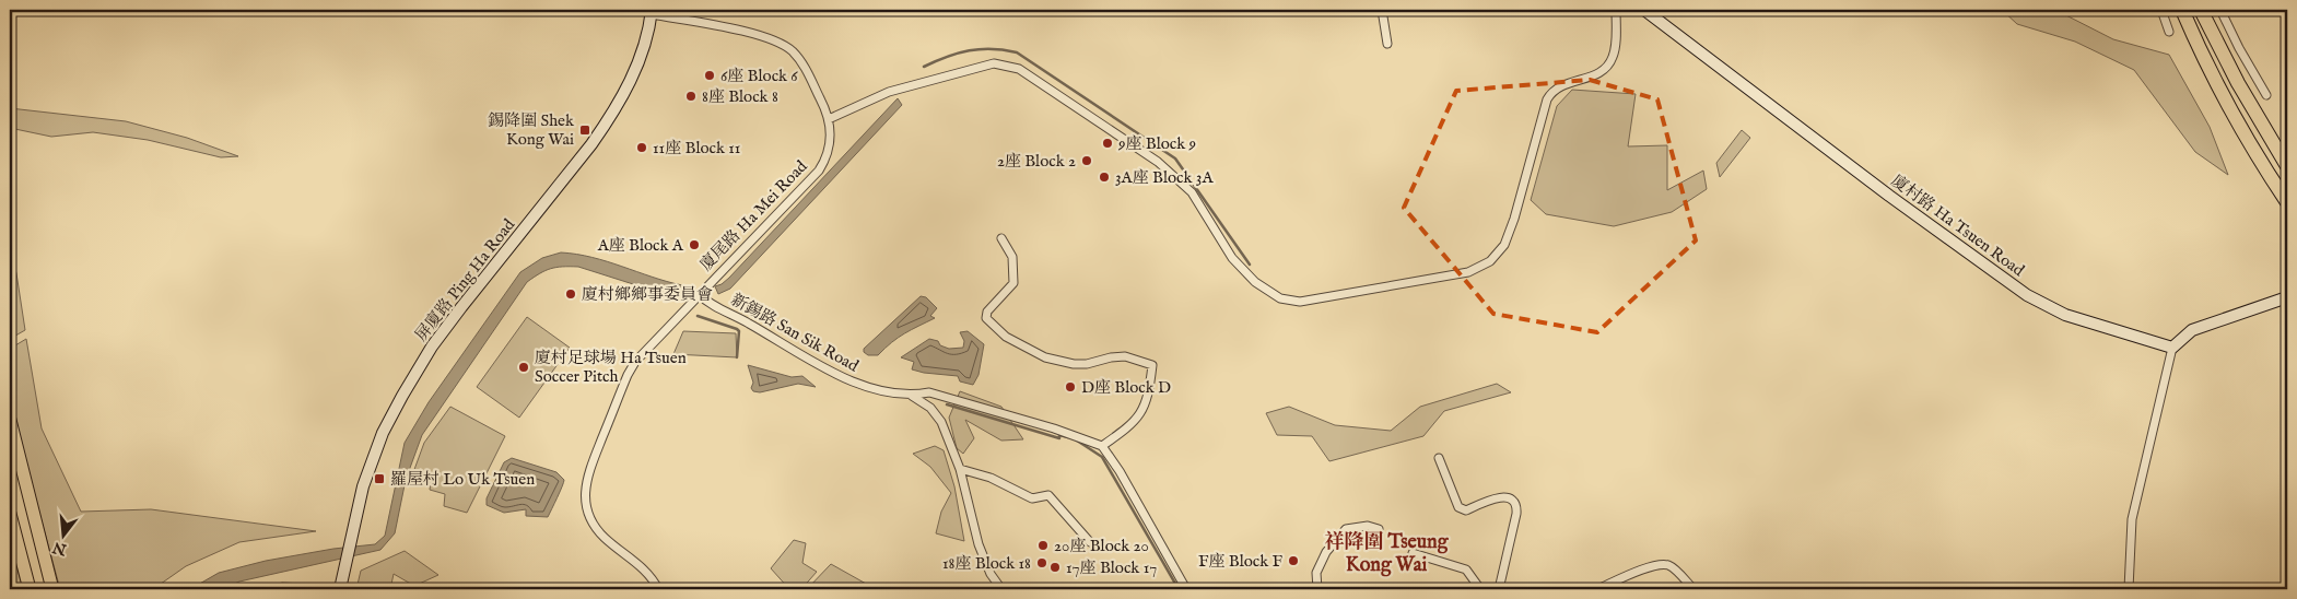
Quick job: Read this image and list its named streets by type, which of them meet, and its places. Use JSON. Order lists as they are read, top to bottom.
{
  "streets": {
    "street": [
      "廈尾路 Ha Mei Road",
      "廈村路 Ha Tsuen Road",
      "屏廈路 Ping Ha Road",
      "新錫路 San Sik Road"
    ]
  },
  "crossings": [
    ["廈尾路 Ha Mei Road", "屏廈路 Ping Ha Road"],
    ["廈尾路 Ha Mei Road", "新錫路 San Sik Road"]
  ],
  "districts": ["祥降圍 Tseung Kong Wai"],
  "places": {
    "other": [
      "6座 Block 6",
      "8座 Block 8",
      "9座 Block 9",
      "11座 Block 11",
      "2座 Block 2",
      "3A座 Block 3A",
      "A座 Block A",
      "廈村鄉鄉事委員會",
      "廈村足球場 Ha Tsuen Soccer Pitch",
      "D座 Block D",
      "20座 Block 20",
      "F座 Block F",
      "18座 Block 18",
      "17座 Block 17"
    ],
    "transit": ["錫降圍 Shek Kong Wai", "羅屋村 Lo Uk Tsuen"]
  },
  "north": "bottom"
}
